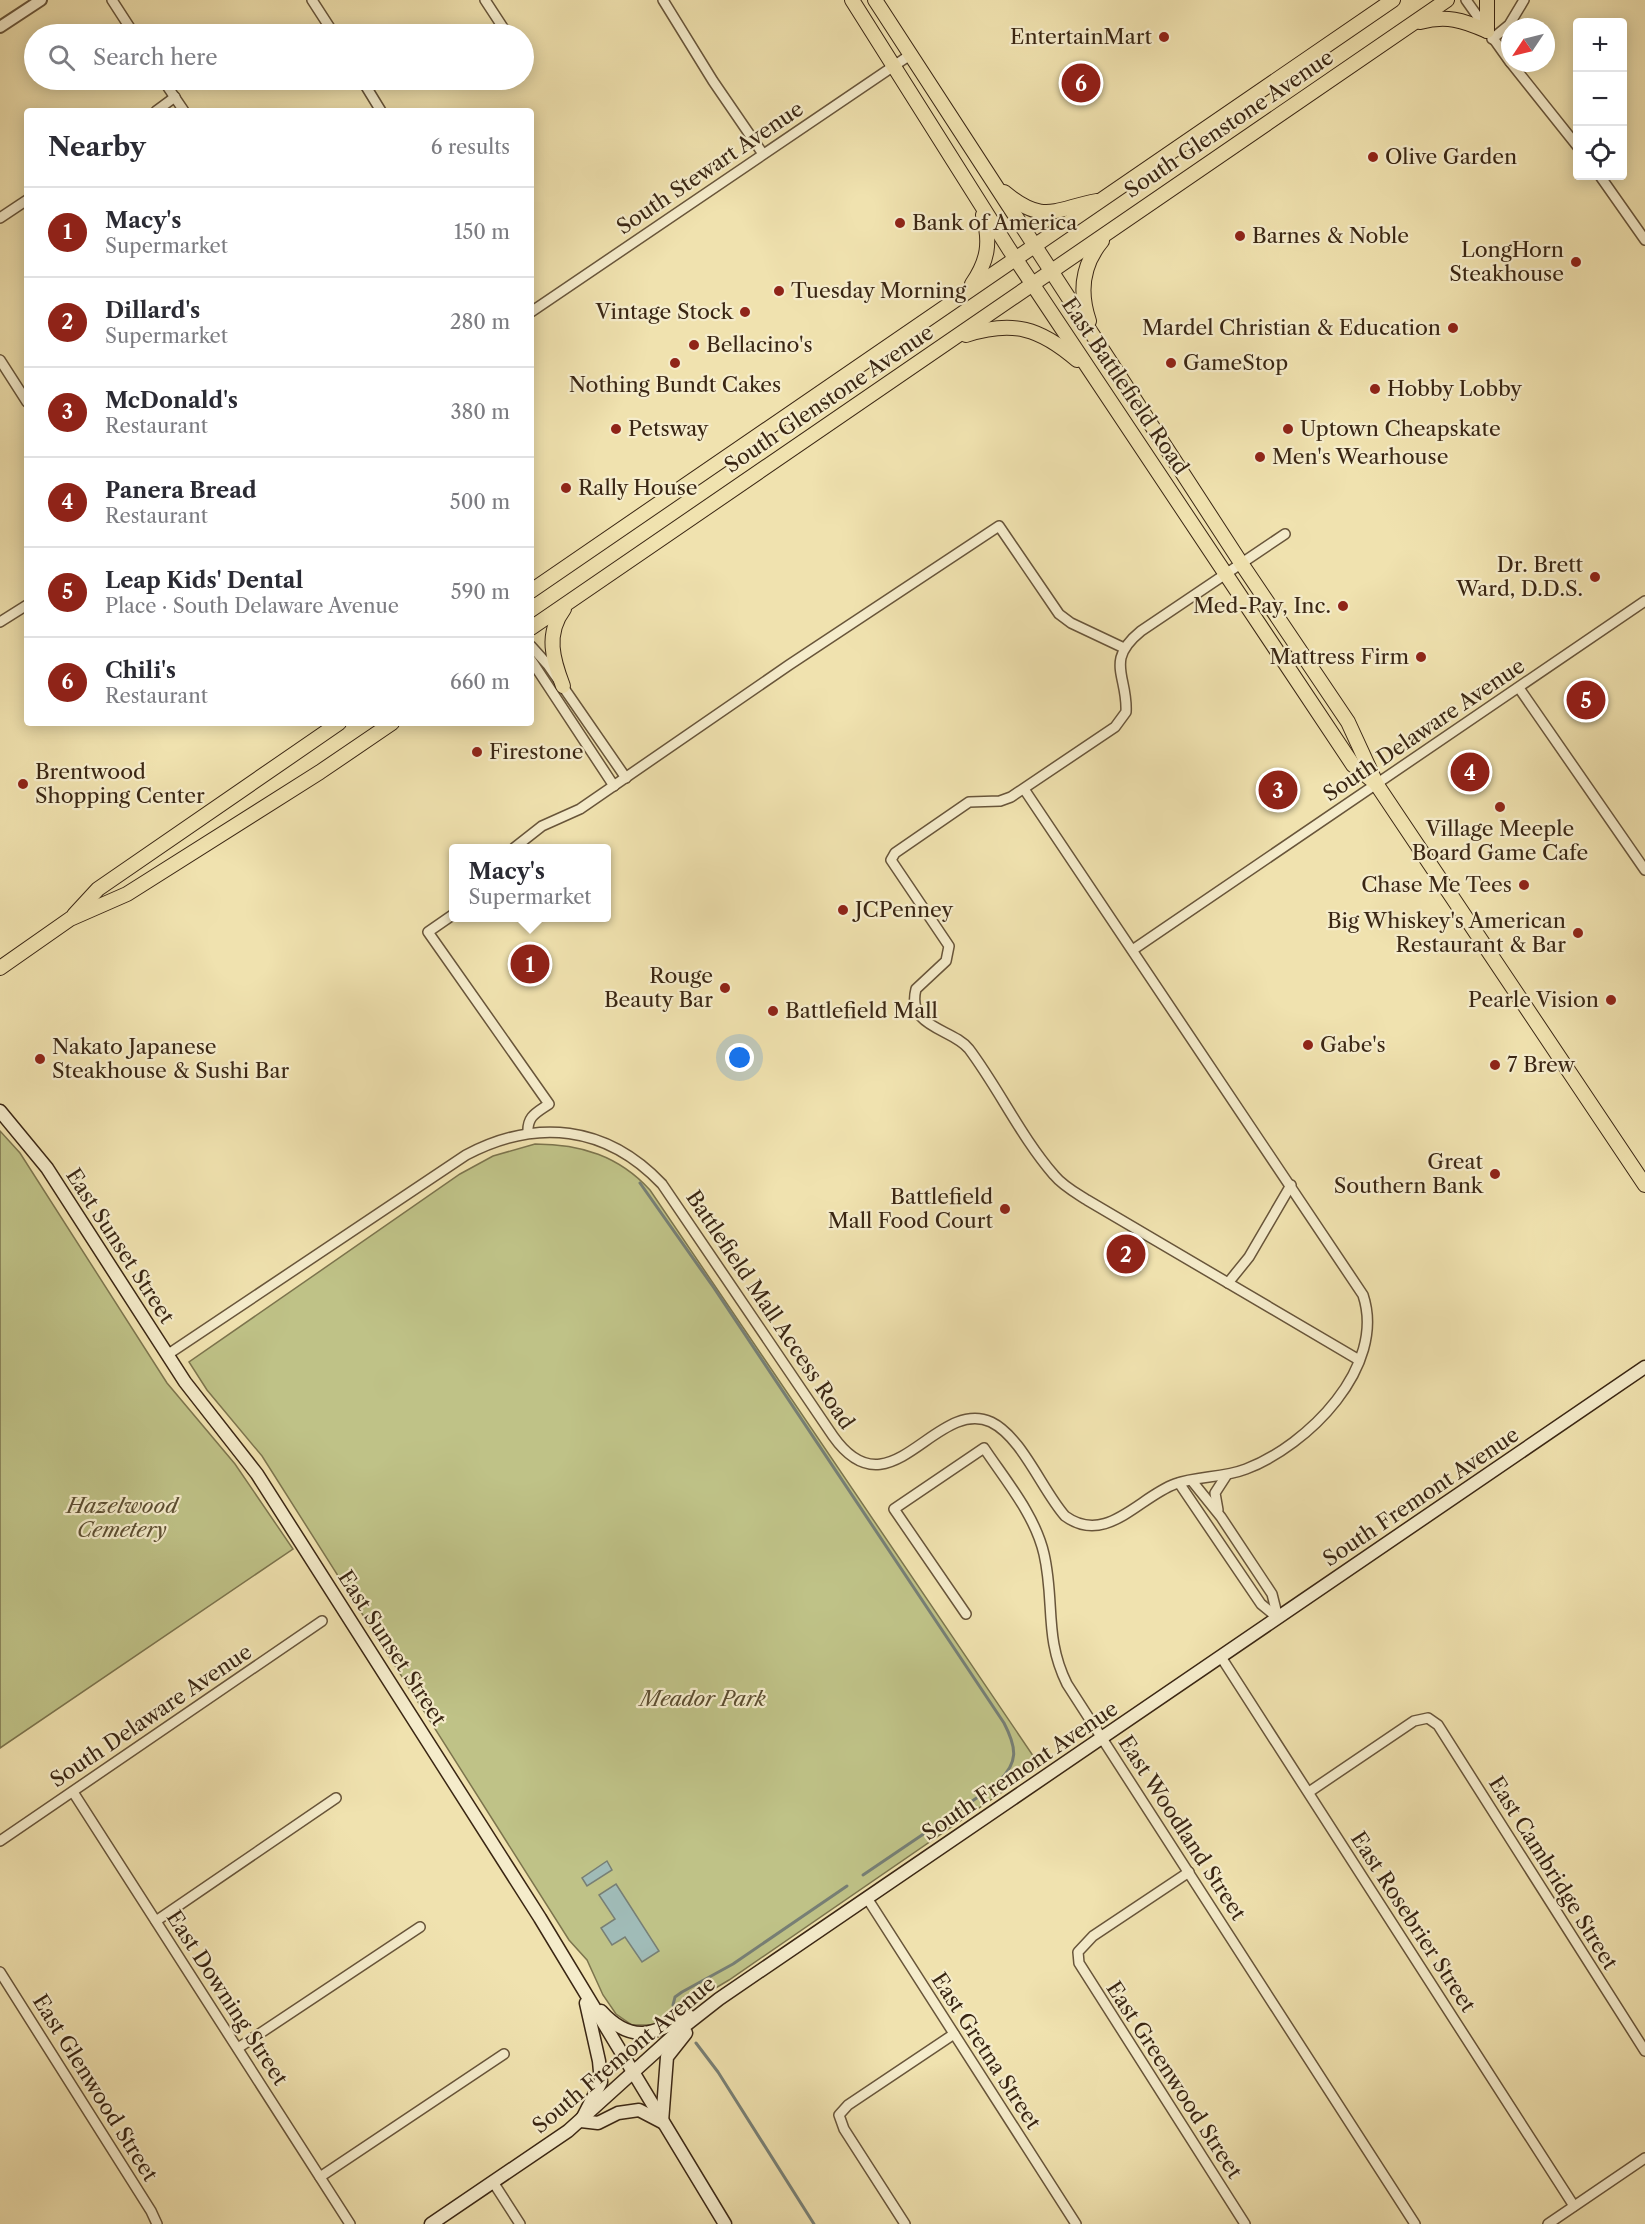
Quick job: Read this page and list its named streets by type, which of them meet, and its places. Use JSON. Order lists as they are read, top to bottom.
{
  "streets": {
    "main road": [
      "South Glenstone Avenue",
      "East Battlefield Road",
      "East Sunset Street",
      "South Fremont Avenue"
    ],
    "street": [
      "South Stewart Avenue",
      "South Delaware Avenue",
      "Battlefield Mall Access Road",
      "East Woodland Street",
      "East Cambridge Street",
      "East Rosebrier Street",
      "East Downing Street",
      "East Gretna Street",
      "East Greenwood Street",
      "East Glenwood Street"
    ]
  },
  "crossings": [
    ["South Glenstone Avenue", "East Battlefield Road"],
    ["South Stewart Avenue", "East Battlefield Road"],
    ["East Battlefield Road", "South Delaware Avenue"],
    ["South Delaware Avenue", "Battlefield Mall Access Road"],
    ["South Delaware Avenue", "East Downing Street"],
    ["East Sunset Street", "Battlefield Mall Access Road"],
    ["East Sunset Street", "South Fremont Avenue"],
    ["South Fremont Avenue", "East Woodland Street"],
    ["South Fremont Avenue", "East Rosebrier Street"],
    ["South Fremont Avenue", "East Gretna Street"],
    ["East Woodland Street", "East Greenwood Street"],
    ["East Cambridge Street", "East Rosebrier Street"]
  ],
  "parks": ["Hazelwood Cemetery", "Meador Park"],
  "places": [
    "EntertainMart",
    "Olive Garden",
    "Bank of America",
    "Barnes & Noble",
    "LongHorn Steakhouse",
    "Tuesday Morning",
    "Vintage Stock",
    "Mardel Christian & Education",
    "Bellacino's",
    "Nothing Bundt Cakes",
    "GameStop",
    "Hobby Lobby",
    "Petsway",
    "Uptown Cheapskate",
    "Men's Wearhouse",
    "Rally House",
    "Dr. Brett Ward, D.D.S.",
    "Med-Pay, Inc.",
    "Mattress Firm",
    "Firestone",
    "Brentwood Shopping Center",
    "Village Meeple Board Game Cafe",
    "Chase Me Tees",
    "JCPenney",
    "Big Whiskey's American Restaurant & Bar",
    "Rouge Beauty Bar",
    "Pearle Vision",
    "Battlefield Mall",
    "Gabe's",
    "Nakato Japanese Steakhouse & Sushi Bar",
    "7 Brew",
    "Great Southern Bank",
    "Battlefield Mall Food Court"
  ],
  "north": "bottom left",
  "page": {
    "map_buttons": ["+", "−"],
    "search": "Search here",
    "pins": [
      "6",
      "5",
      "4",
      "3",
      "1",
      "2"
    ],
    "heading": ["Nearby", "6 results"],
    "list": [
      {
        "mark": "1",
        "name": "Macy's",
        "note": "Supermarket",
        "value": "150 m"
      },
      {
        "mark": "2",
        "name": "Dillard's",
        "note": "Supermarket",
        "value": "280 m"
      },
      {
        "mark": "3",
        "name": "McDonald's",
        "note": "Restaurant",
        "value": "380 m"
      },
      {
        "mark": "4",
        "name": "Panera Bread",
        "note": "Restaurant",
        "value": "500 m"
      },
      {
        "mark": "5",
        "name": "Leap Kids' Dental",
        "note": "Place · South Delaware Avenue",
        "value": "590 m"
      },
      {
        "mark": "6",
        "name": "Chili's",
        "note": "Restaurant",
        "value": "660 m"
      }
    ],
    "popup": ["Macy's", "Supermarket"]
  }
}
